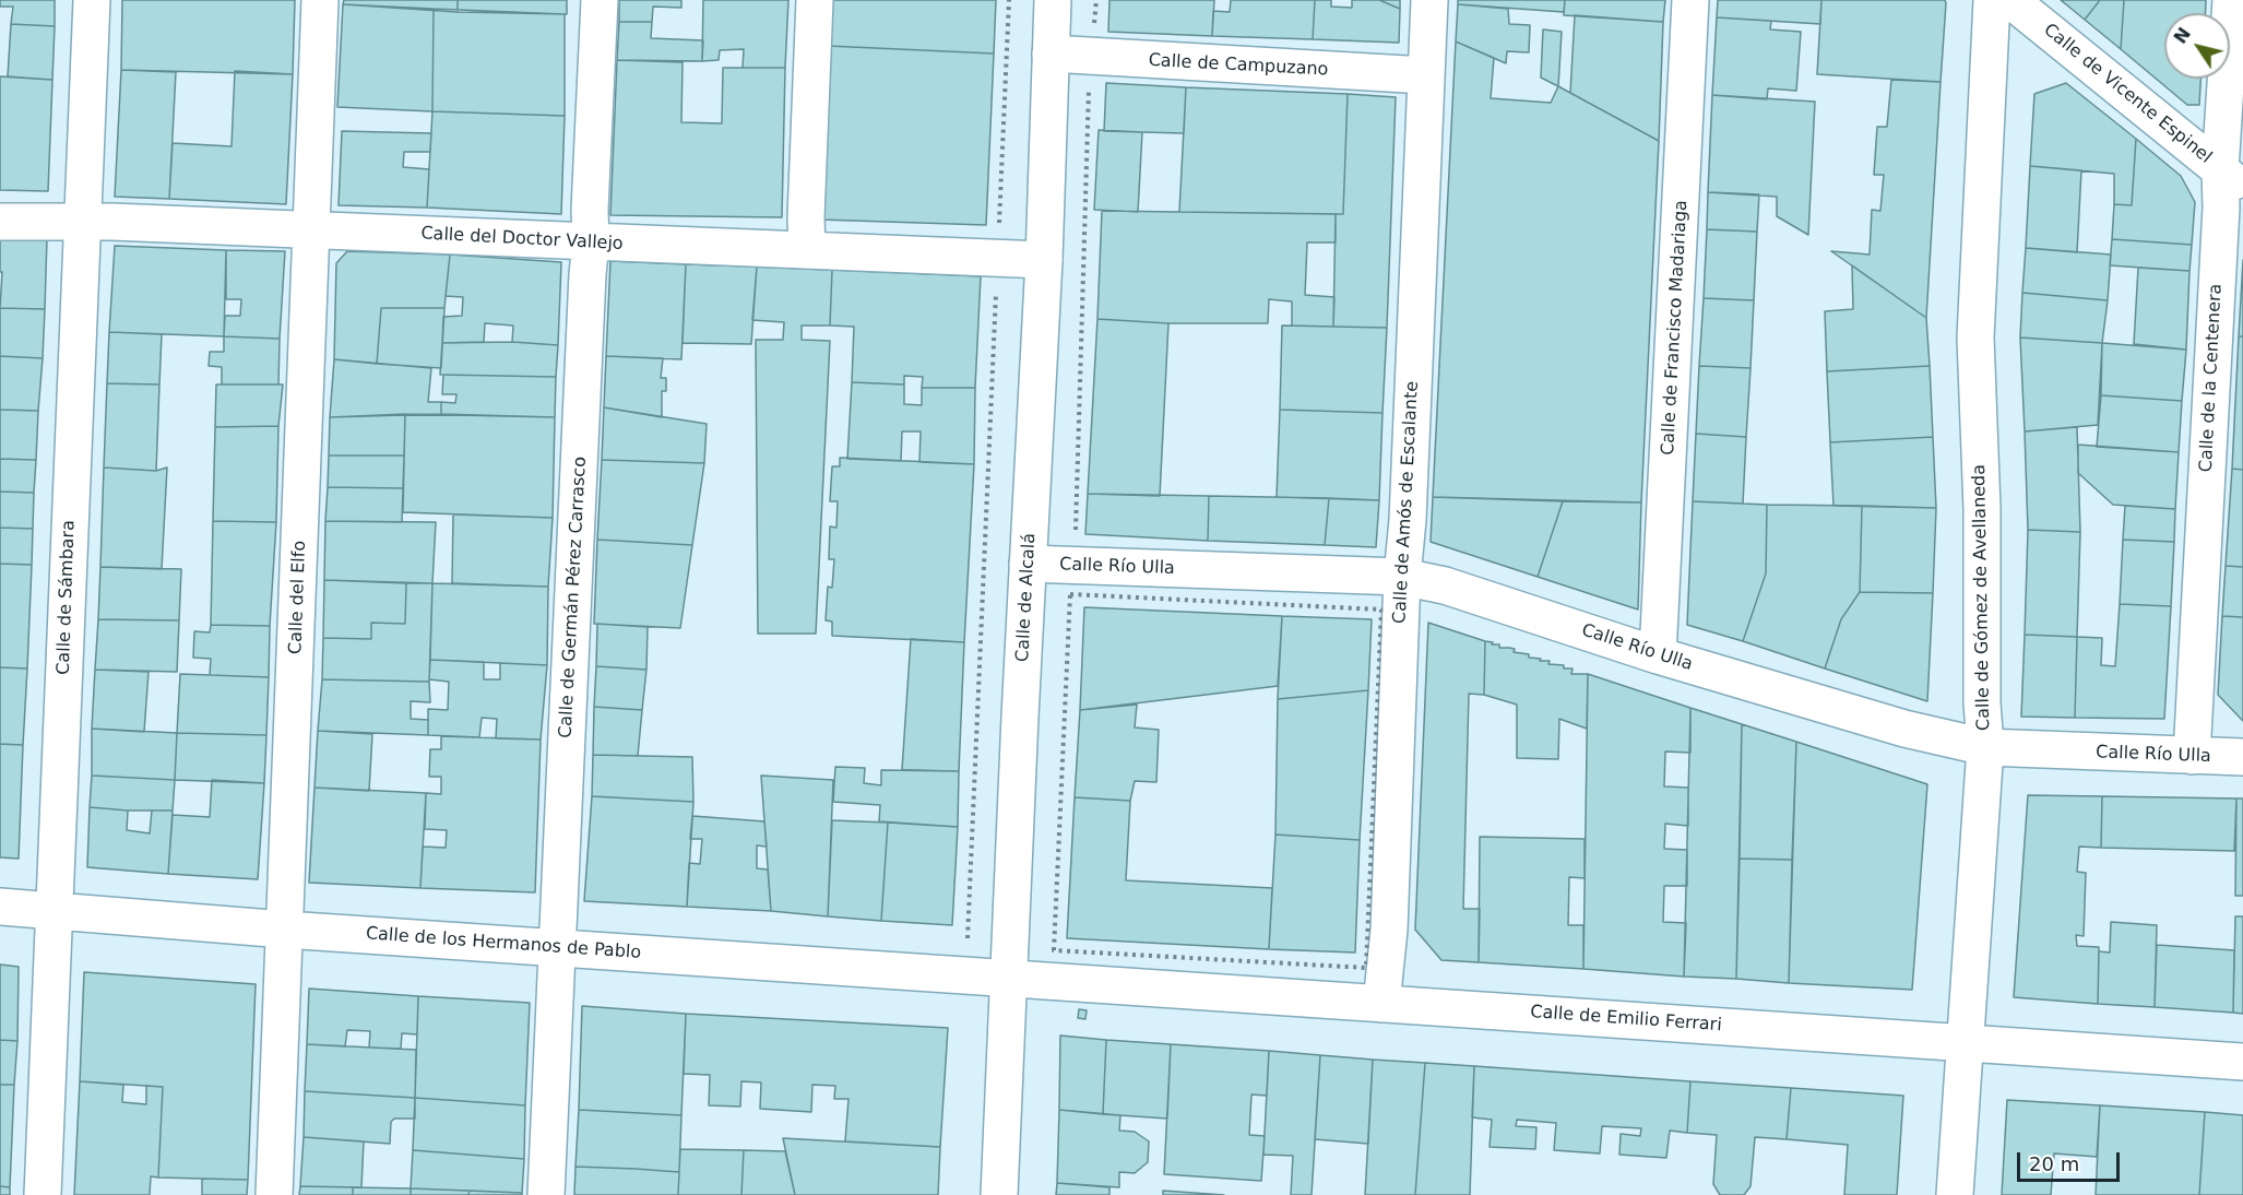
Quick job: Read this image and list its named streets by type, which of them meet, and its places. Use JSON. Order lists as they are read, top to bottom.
{
  "streets": {
    "street": [
      "Calle de Campuzano",
      "Calle de Vicente Espinel",
      "Calle del Doctor Vallejo",
      "Calle de Francisco Madariaga",
      "Calle de la Centenera",
      "Calle de Amós de Escalante",
      "Calle Río Ulla",
      "Calle de Sámbara",
      "Calle del Elfo",
      "Calle de Germán Pérez Carrasco",
      "Calle de Alcalá",
      "Calle de Gómez de Avellaneda",
      "Calle de los Hermanos de Pablo",
      "Calle de Emilio Ferrari"
    ]
  },
  "crossings": [
    ["Calle de Campuzano", "Calle de Amós de Escalante"],
    ["Calle de Campuzano", "Calle de Alcalá"],
    ["Calle de Vicente Espinel", "Calle de la Centenera"],
    ["Calle del Doctor Vallejo", "Calle de Sámbara"],
    ["Calle del Doctor Vallejo", "Calle del Elfo"],
    ["Calle del Doctor Vallejo", "Calle de Germán Pérez Carrasco"],
    ["Calle del Doctor Vallejo", "Calle de Alcalá"],
    ["Calle de Francisco Madariaga", "Calle Río Ulla"],
    ["Calle de la Centenera", "Calle Río Ulla"],
    ["Calle de Amós de Escalante", "Calle Río Ulla"],
    ["Calle de Amós de Escalante", "Calle de Emilio Ferrari"],
    ["Calle Río Ulla", "Calle de Alcalá"],
    ["Calle Río Ulla", "Calle de Gómez de Avellaneda"],
    ["Calle de Sámbara", "Calle de los Hermanos de Pablo"],
    ["Calle del Elfo", "Calle de los Hermanos de Pablo"],
    ["Calle de Germán Pérez Carrasco", "Calle de los Hermanos de Pablo"],
    ["Calle de Alcalá", "Calle de los Hermanos de Pablo"],
    ["Calle de Alcalá", "Calle de Emilio Ferrari"],
    ["Calle de Gómez de Avellaneda", "Calle de Emilio Ferrari"],
    ["Calle de los Hermanos de Pablo", "Calle de Emilio Ferrari"]
  ],
  "scale_bar": "20 m",
  "north": "top left"
}
